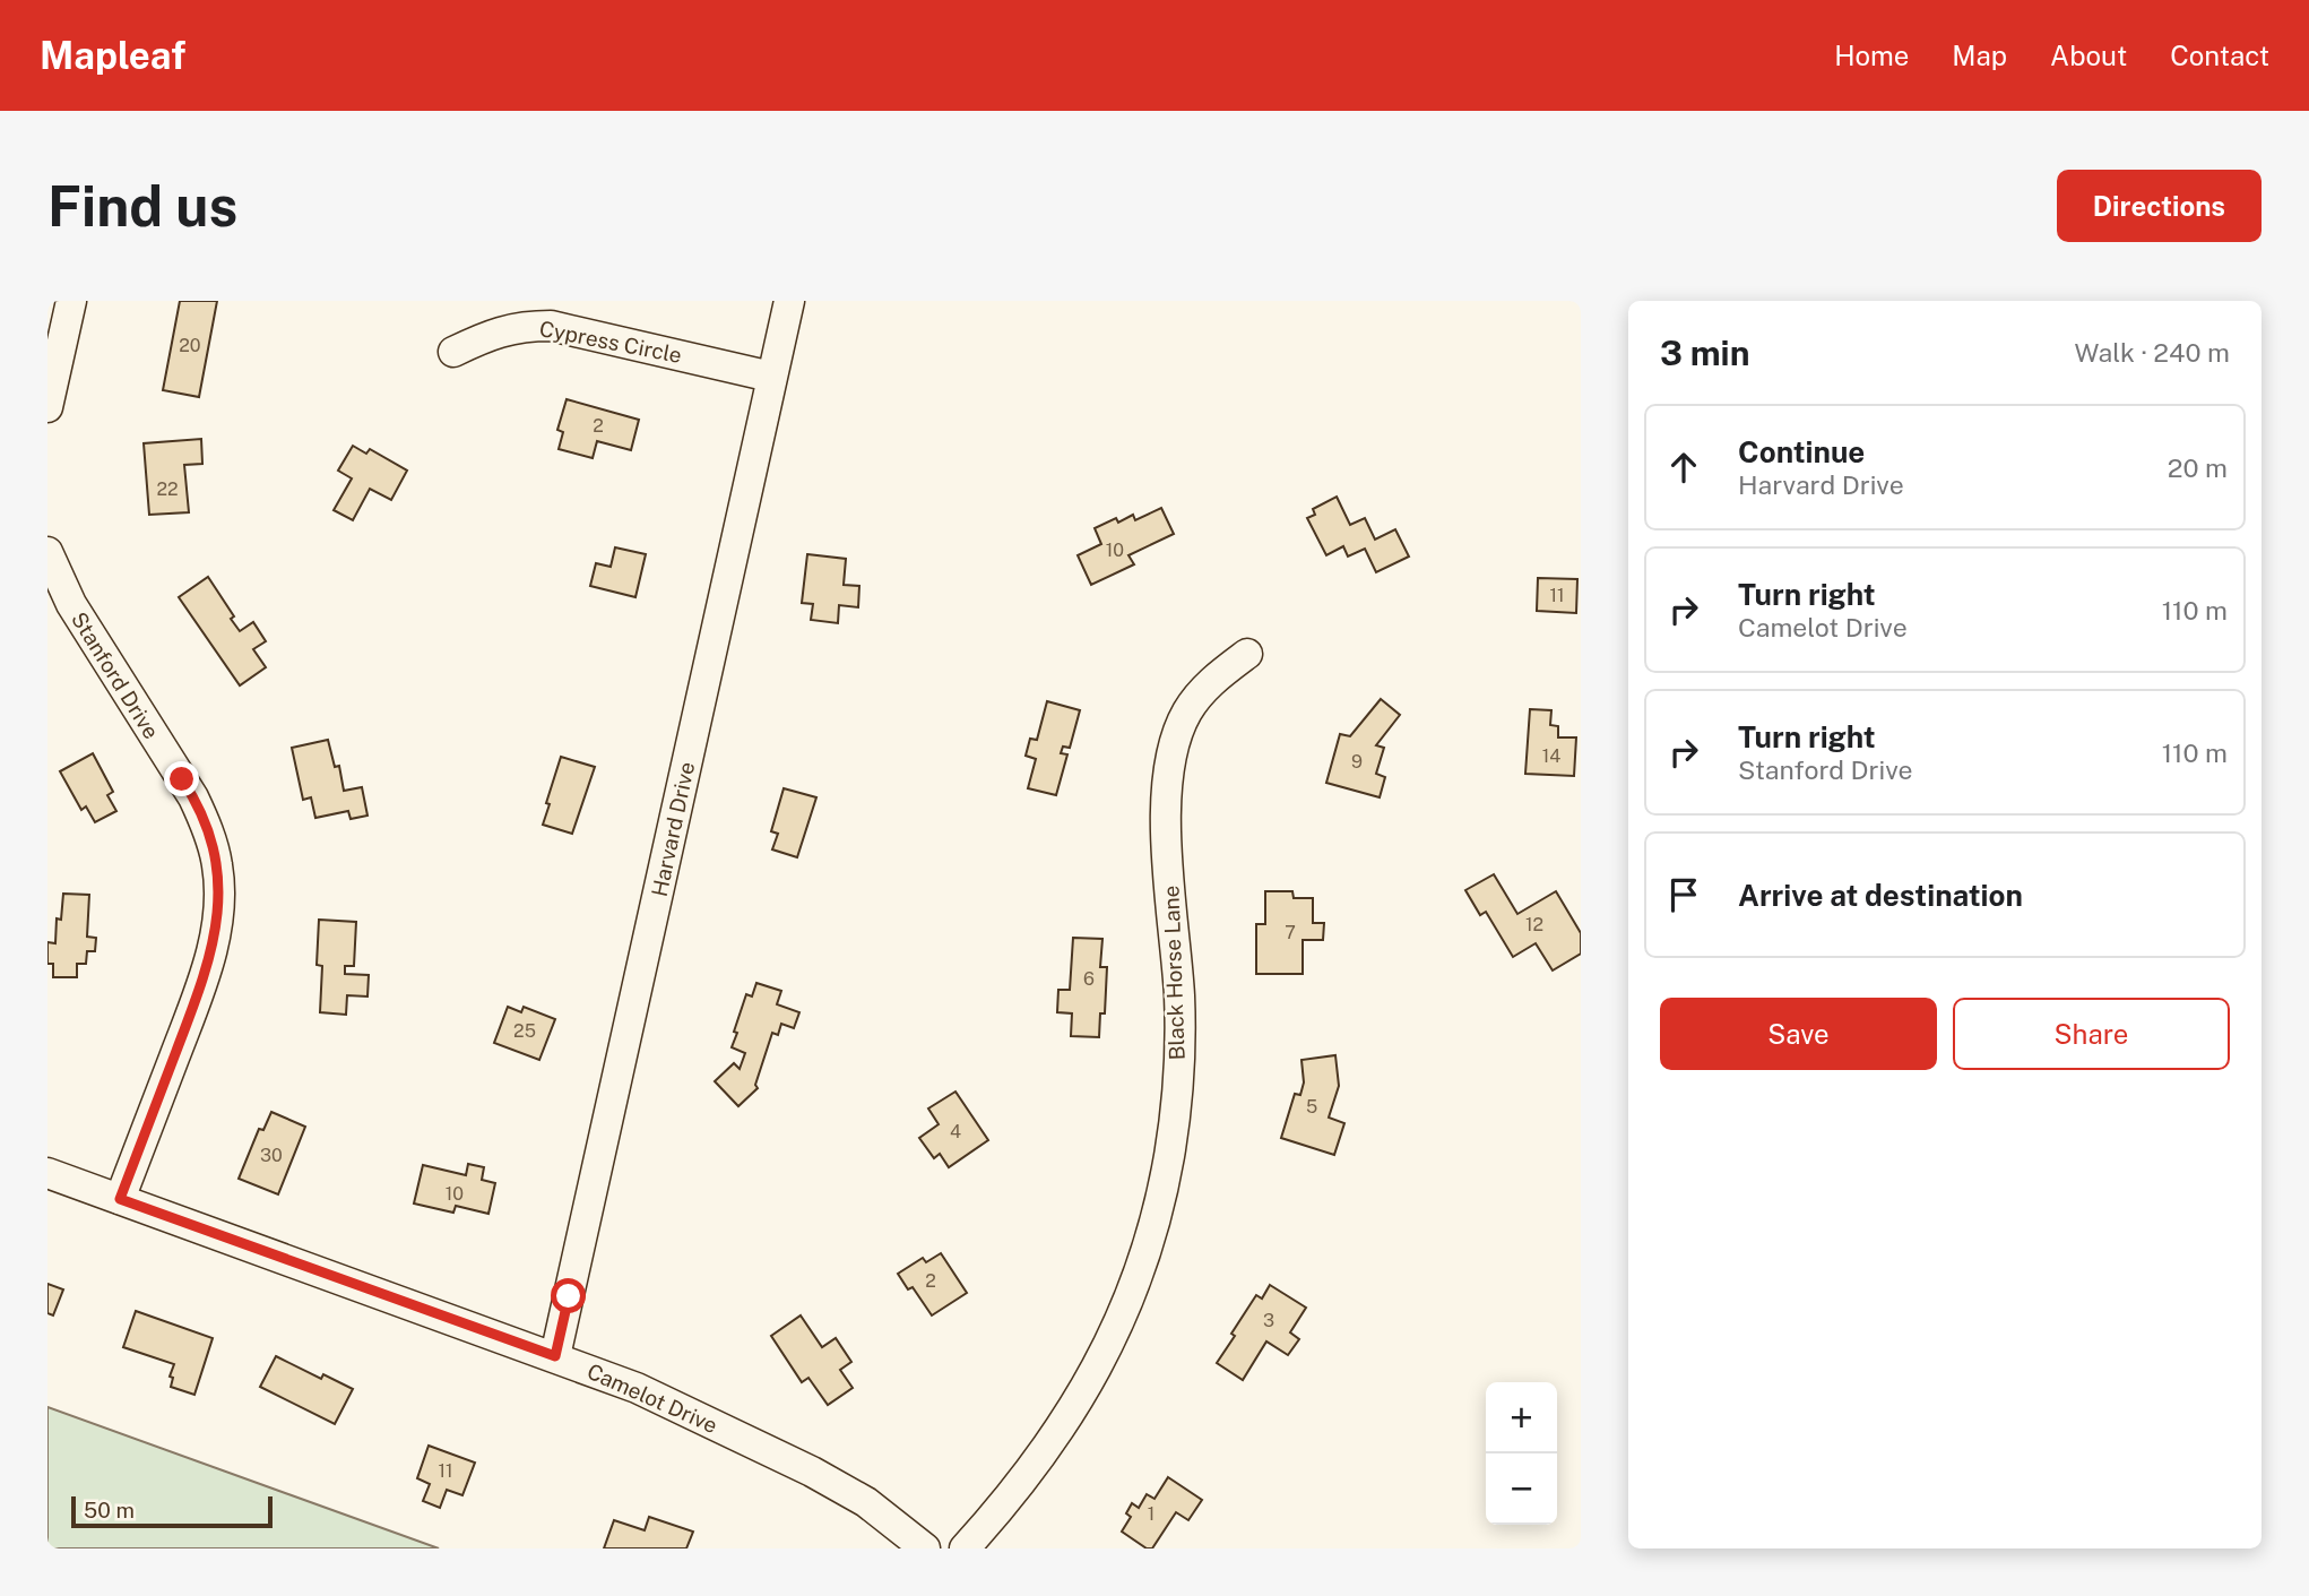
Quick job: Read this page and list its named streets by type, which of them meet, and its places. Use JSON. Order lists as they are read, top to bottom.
{
  "streets": {
    "street": [
      "Cypress Circle",
      "Stanford Drive",
      "Harvard Drive",
      "Black Horse Lane",
      "Camelot Drive"
    ]
  },
  "crossings": [
    ["Cypress Circle", "Harvard Drive"],
    ["Stanford Drive", "Camelot Drive"],
    ["Harvard Drive", "Camelot Drive"]
  ],
  "house_numbers": [
    "20",
    "2",
    "22",
    "10",
    "11",
    "14",
    "9",
    "12",
    "7",
    "6",
    "25",
    "5",
    "4",
    "30",
    "10",
    "2",
    "3",
    "11",
    "1"
  ],
  "scale_bar": "50 m",
  "page": {
    "header": "Mapleaf",
    "nav": [
      "Home",
      "Map",
      "About",
      "Contact"
    ],
    "buttons": [
      "Directions",
      ["Save", "Share"]
    ],
    "title": "Find us",
    "heading": ["3 min", "Walk · 240 m"],
    "list": [
      ["Continue", "Harvard Drive", "20 m"],
      ["Turn right", "Camelot Drive", "110 m"],
      ["Turn right", "Stanford Drive", "110 m"],
      "Arrive at destination"
    ],
    "map_buttons": ["+", "−"],
    "scale": "50 m"
  }
}
